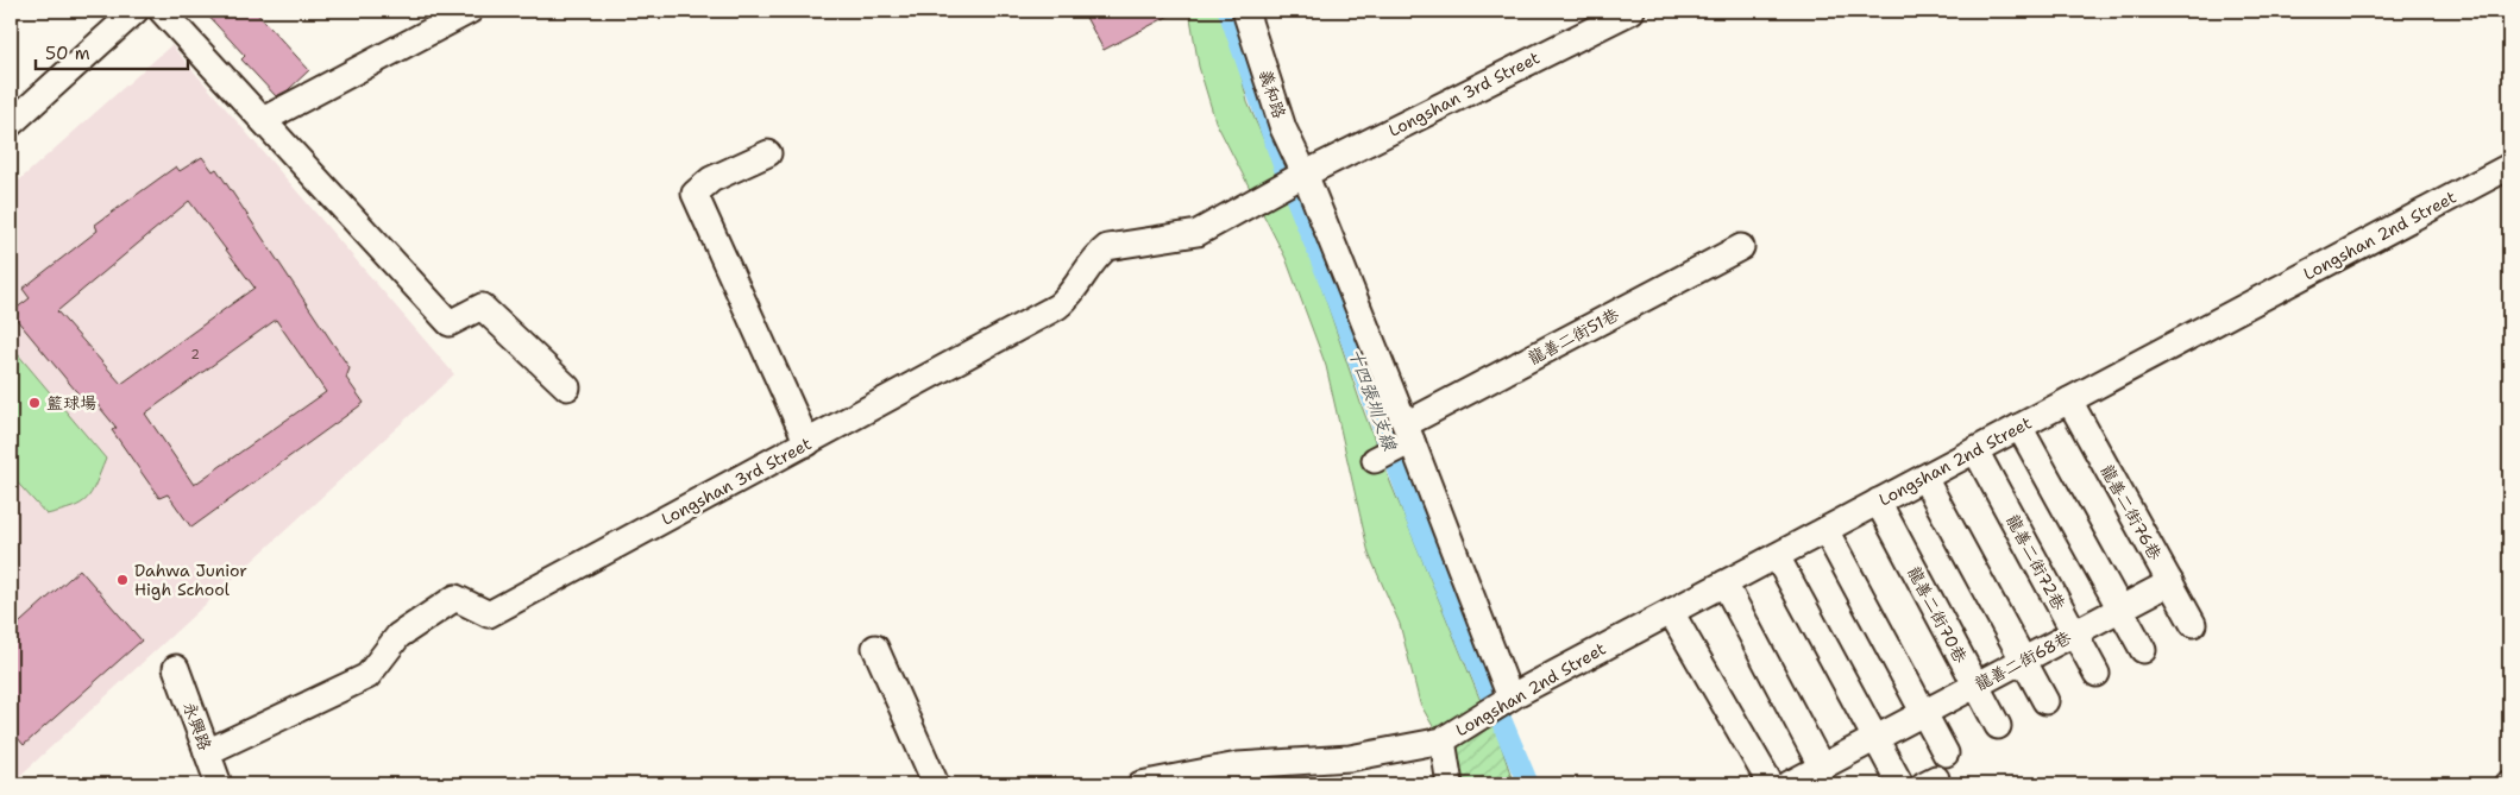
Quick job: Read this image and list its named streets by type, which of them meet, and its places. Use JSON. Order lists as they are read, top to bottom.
{
  "streets": {
    "street": [
      "義和路",
      "Longshan 3rd Street",
      "Longshan 2nd Street",
      "龍善二街51巷",
      "龍善二街76巷",
      "龍善二街72巷",
      "龍善二街70巷",
      "龍善二街68巷",
      "永興路"
    ]
  },
  "crossings": [
    ["義和路", "Longshan 3rd Street"],
    ["Longshan 3rd Street", "永興路"],
    ["Longshan 2nd Street", "龍善二街76巷"],
    ["Longshan 2nd Street", "龍善二街72巷"],
    ["Longshan 2nd Street", "龍善二街70巷"],
    ["龍善二街76巷", "龍善二街68巷"],
    ["龍善二街72巷", "龍善二街68巷"],
    ["龍善二街70巷", "龍善二街68巷"]
  ],
  "water": ["十四張圳支線"],
  "places": ["籃球場", "Dahwa Junior High School"],
  "house_numbers": ["2"],
  "scale_bar": "50 m"
}
